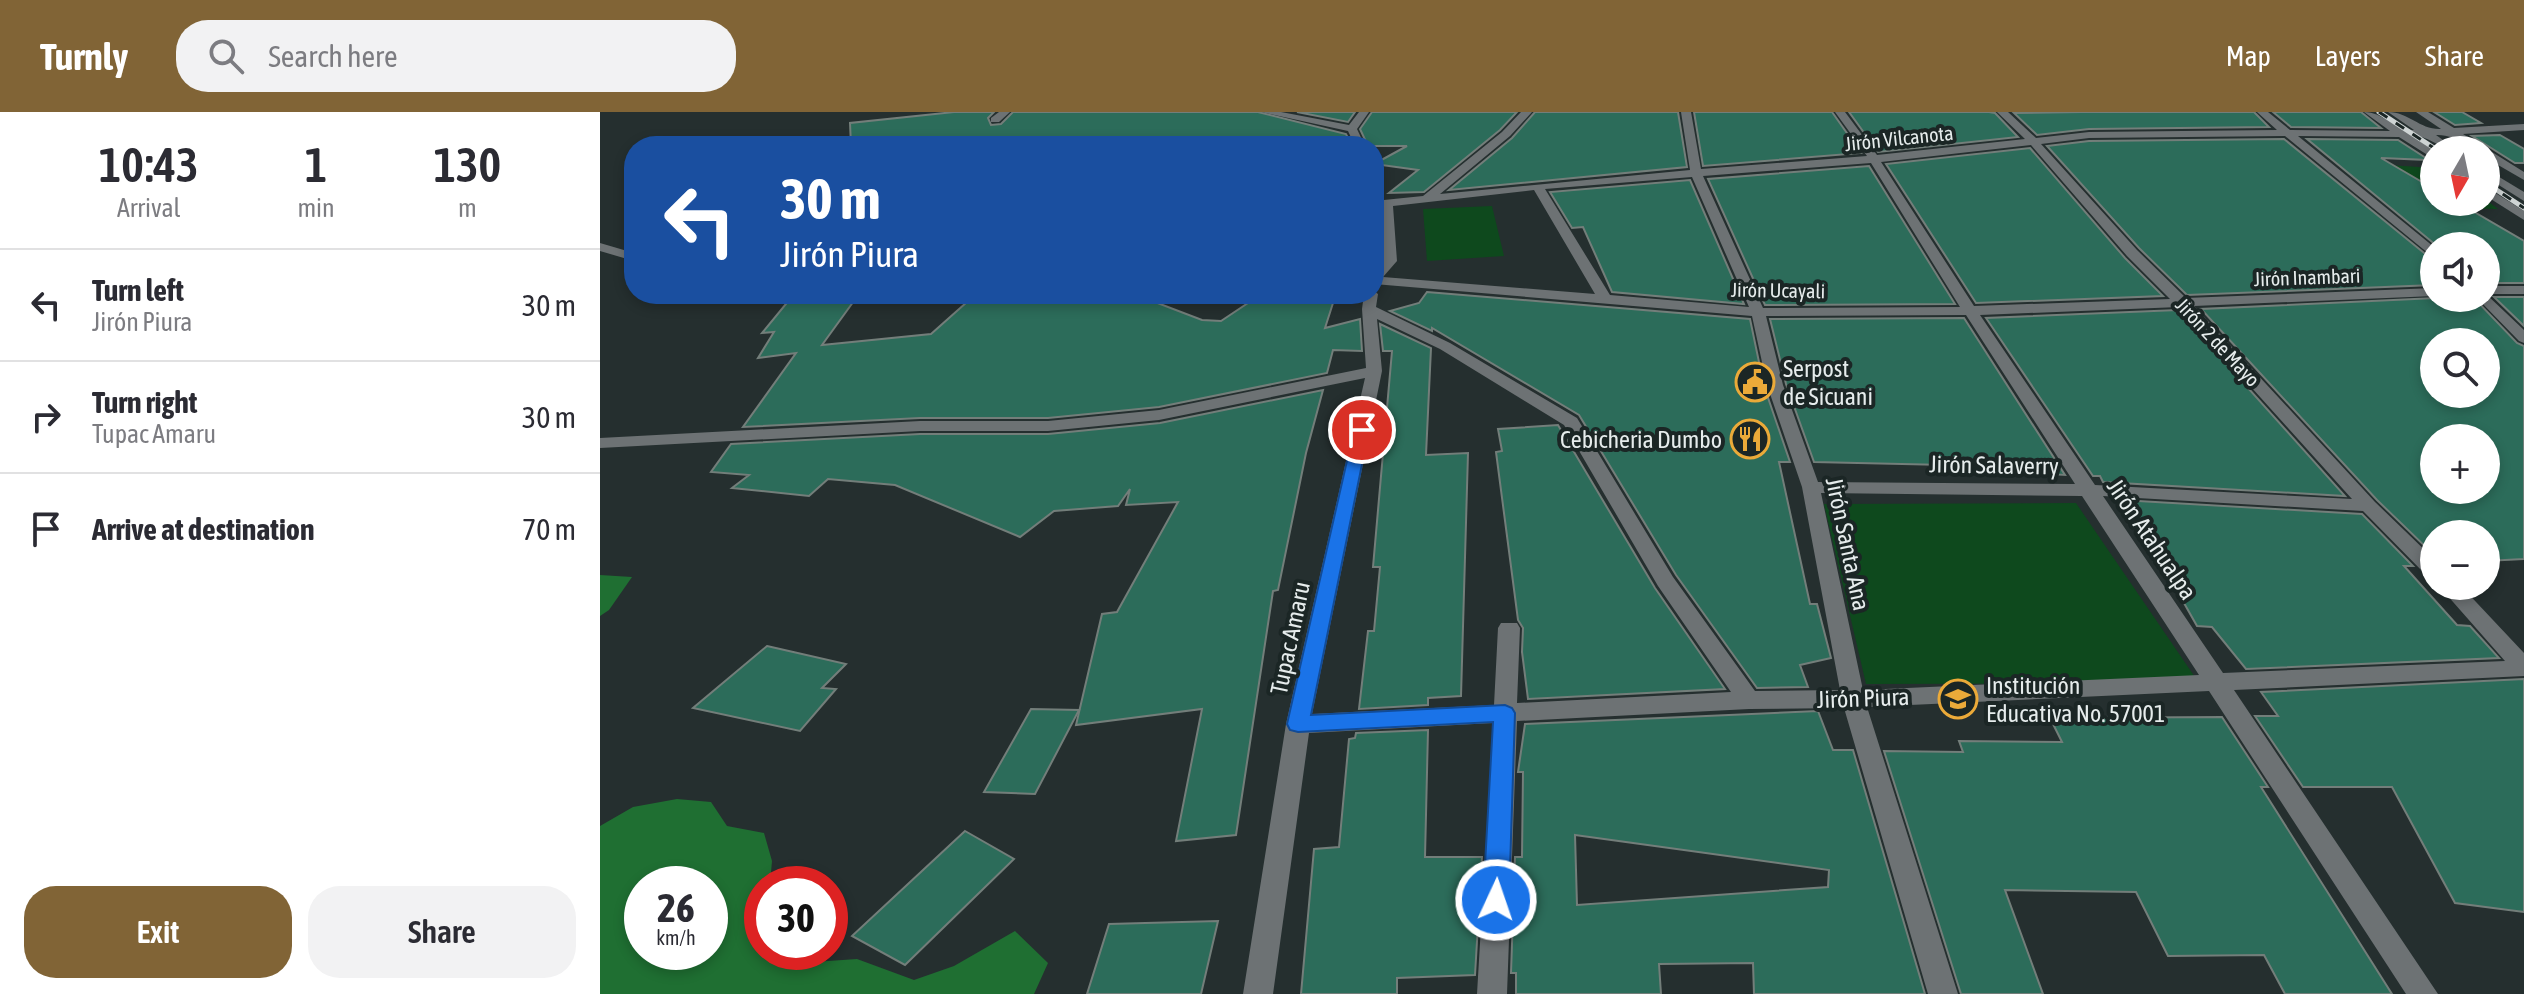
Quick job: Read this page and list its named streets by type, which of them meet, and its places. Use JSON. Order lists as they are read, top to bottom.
{
  "streets": {
    "street": [
      "Jirón Vilcanota",
      "Jirón Inambari",
      "Jirón Ucayali",
      "Jirón 2 de Mayo",
      "Jirón Salaverry",
      "Jirón Atahualpa",
      "Jirón Santa Ana",
      "Tupac Amaru",
      "Jirón Piura"
    ]
  },
  "crossings": [
    ["Jirón Vilcanota", "Jirón 2 de Mayo"],
    ["Jirón Vilcanota", "Jirón Atahualpa"],
    ["Jirón Vilcanota", "Jirón Santa Ana"],
    ["Jirón Inambari", "Jirón Ucayali"],
    ["Jirón Inambari", "Jirón 2 de Mayo"],
    ["Jirón Ucayali", "Jirón 2 de Mayo"],
    ["Jirón Ucayali", "Jirón Atahualpa"],
    ["Jirón Ucayali", "Jirón Santa Ana"],
    ["Jirón 2 de Mayo", "Jirón Salaverry"],
    ["Jirón Salaverry", "Jirón Atahualpa"],
    ["Jirón Salaverry", "Jirón Santa Ana"],
    ["Jirón Atahualpa", "Jirón Piura"],
    ["Jirón Santa Ana", "Jirón Piura"],
    ["Tupac Amaru", "Jirón Piura"]
  ],
  "places": {
    "public building": ["Serpost de Sicuani"],
    "restaurant": ["Cebicheria Dumbo"],
    "school or university": ["Institución Educativa No. 57001"]
  },
  "north": "bottom",
  "page": {
    "header": "Turnly",
    "search": "Search here",
    "nav": ["Map", "Layers", "Share"],
    "eta": [
      "10:43",
      "Arrival",
      "1",
      "min",
      "130",
      "m"
    ],
    "map_buttons": ["+", "−"],
    "turn": ["30 m", "Jirón Piura"],
    "list": [
      {
        "name": "Turn left",
        "note": "Jirón Piura",
        "value": "30 m"
      },
      {
        "name": "Turn right",
        "note": "Tupac Amaru",
        "value": "30 m"
      },
      {
        "name": "Arrive at destination",
        "value": "70 m"
      }
    ],
    "speed": "26 km/h",
    "limit": "30",
    "buttons": ["Exit", "Share"]
  }
}
